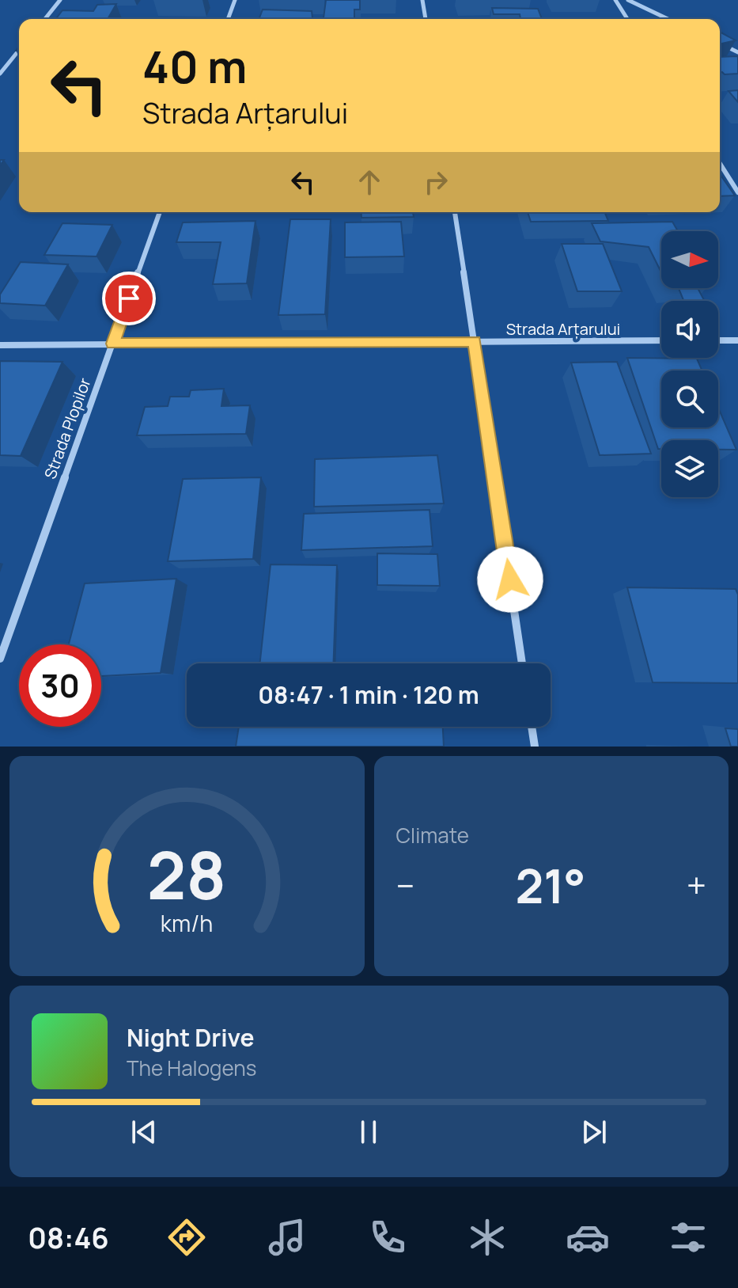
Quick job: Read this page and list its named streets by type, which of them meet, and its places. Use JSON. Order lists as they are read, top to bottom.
{
  "streets": {
    "street": ["Strada Arțarului", "Strada Plopilor"]
  },
  "crossings": [
    ["Strada Arțarului", "Strada Plopilor"]
  ],
  "north": "right",
  "page": {
    "turn": ["40 m", "Strada Arțarului"],
    "limit": "30",
    "trip": "08:47 · 1 min · 120 m",
    "tile": "Climate",
    "heat": ["−", "21°", "+"],
    "song": ["Night Drive", "The Halogens"],
    "tabs": "08:46",
    "gauge": ["28", "km/h"]
  }
}
